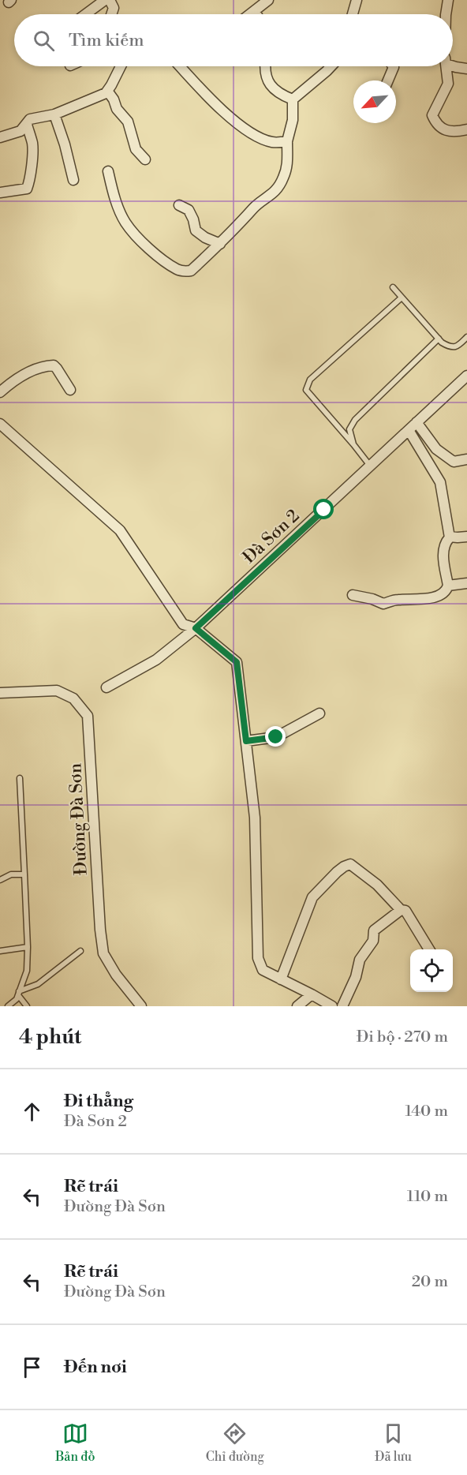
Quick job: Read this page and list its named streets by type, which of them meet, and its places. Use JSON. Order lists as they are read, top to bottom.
{
  "streets": {
    "street": ["Đà Sơn 2", "Đường Đà Sơn"]
  },
  "north": "bottom left",
  "page": {
    "search": "Tìm kiếm",
    "heading": ["4 phút", "Đi bộ · 270 m"],
    "list": [
      ["Đi thẳng", "Đà Sơn 2", "140 m"],
      ["Rẽ trái", "Đường Đà Sơn", "110 m"],
      ["Rẽ trái", "Đường Đà Sơn", "20 m"],
      "Đến nơi"
    ],
    "nav": ["Bản đồ", "Chỉ đường", "Đã lưu"]
  }
}
